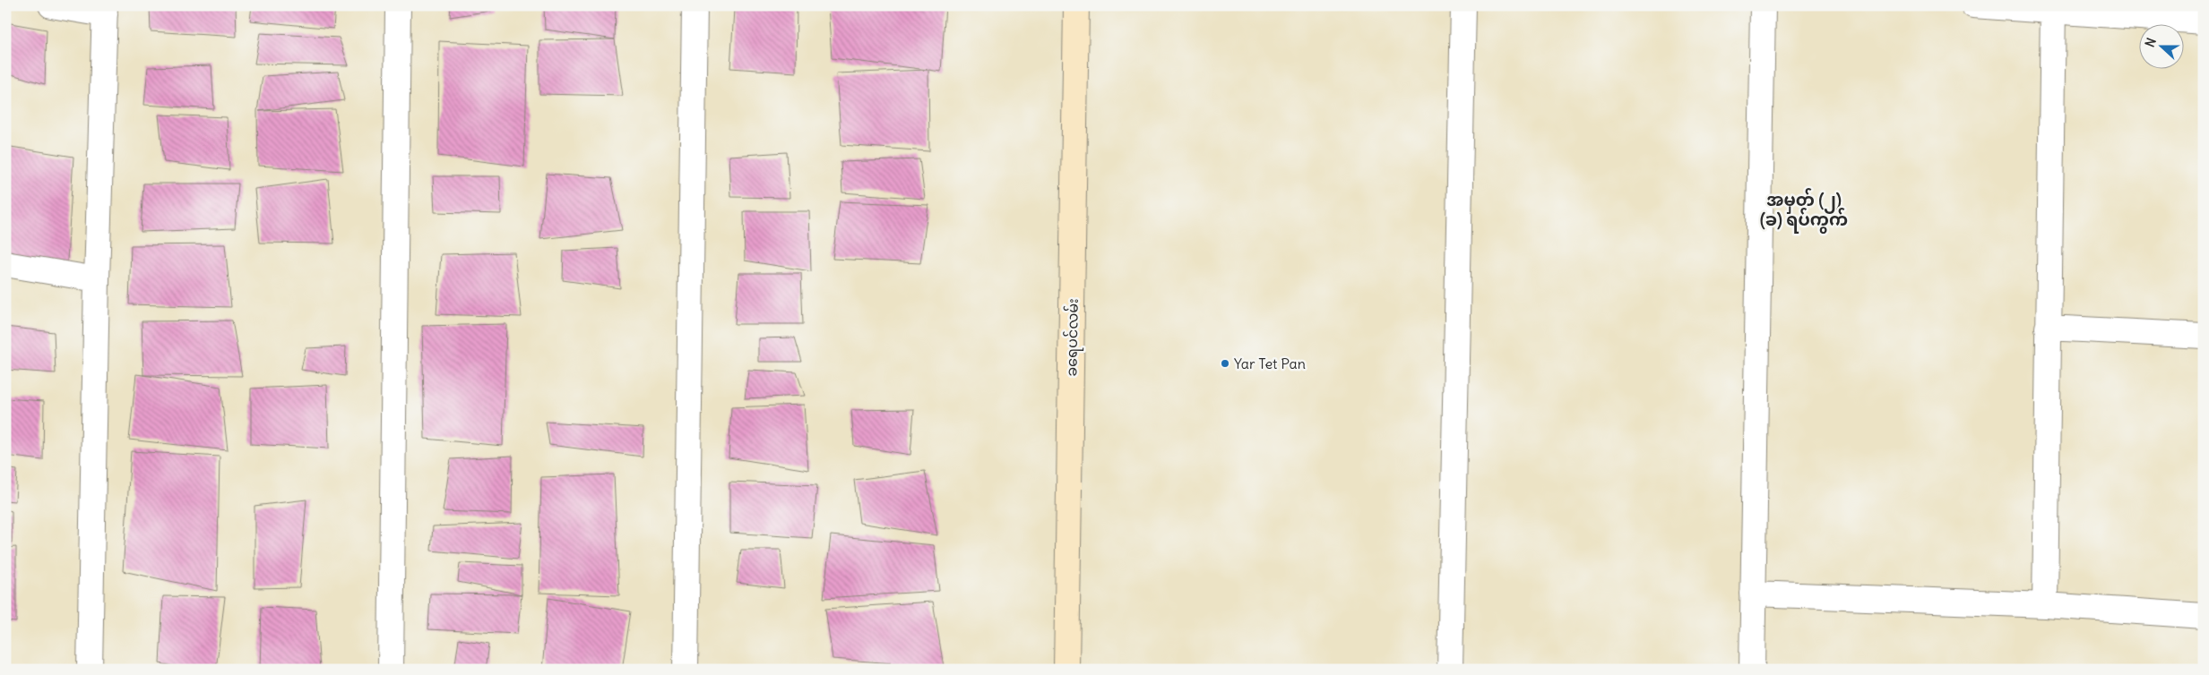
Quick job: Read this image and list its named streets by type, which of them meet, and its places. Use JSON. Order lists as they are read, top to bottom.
{
  "streets": {
    "main road": ["ခရေပင်လမ်း"]
  },
  "districts": ["အမှတ် (၂) (ခ) ရပ်ကွက်"],
  "places": ["Yar Tet Pan"],
  "north": "left"
}
